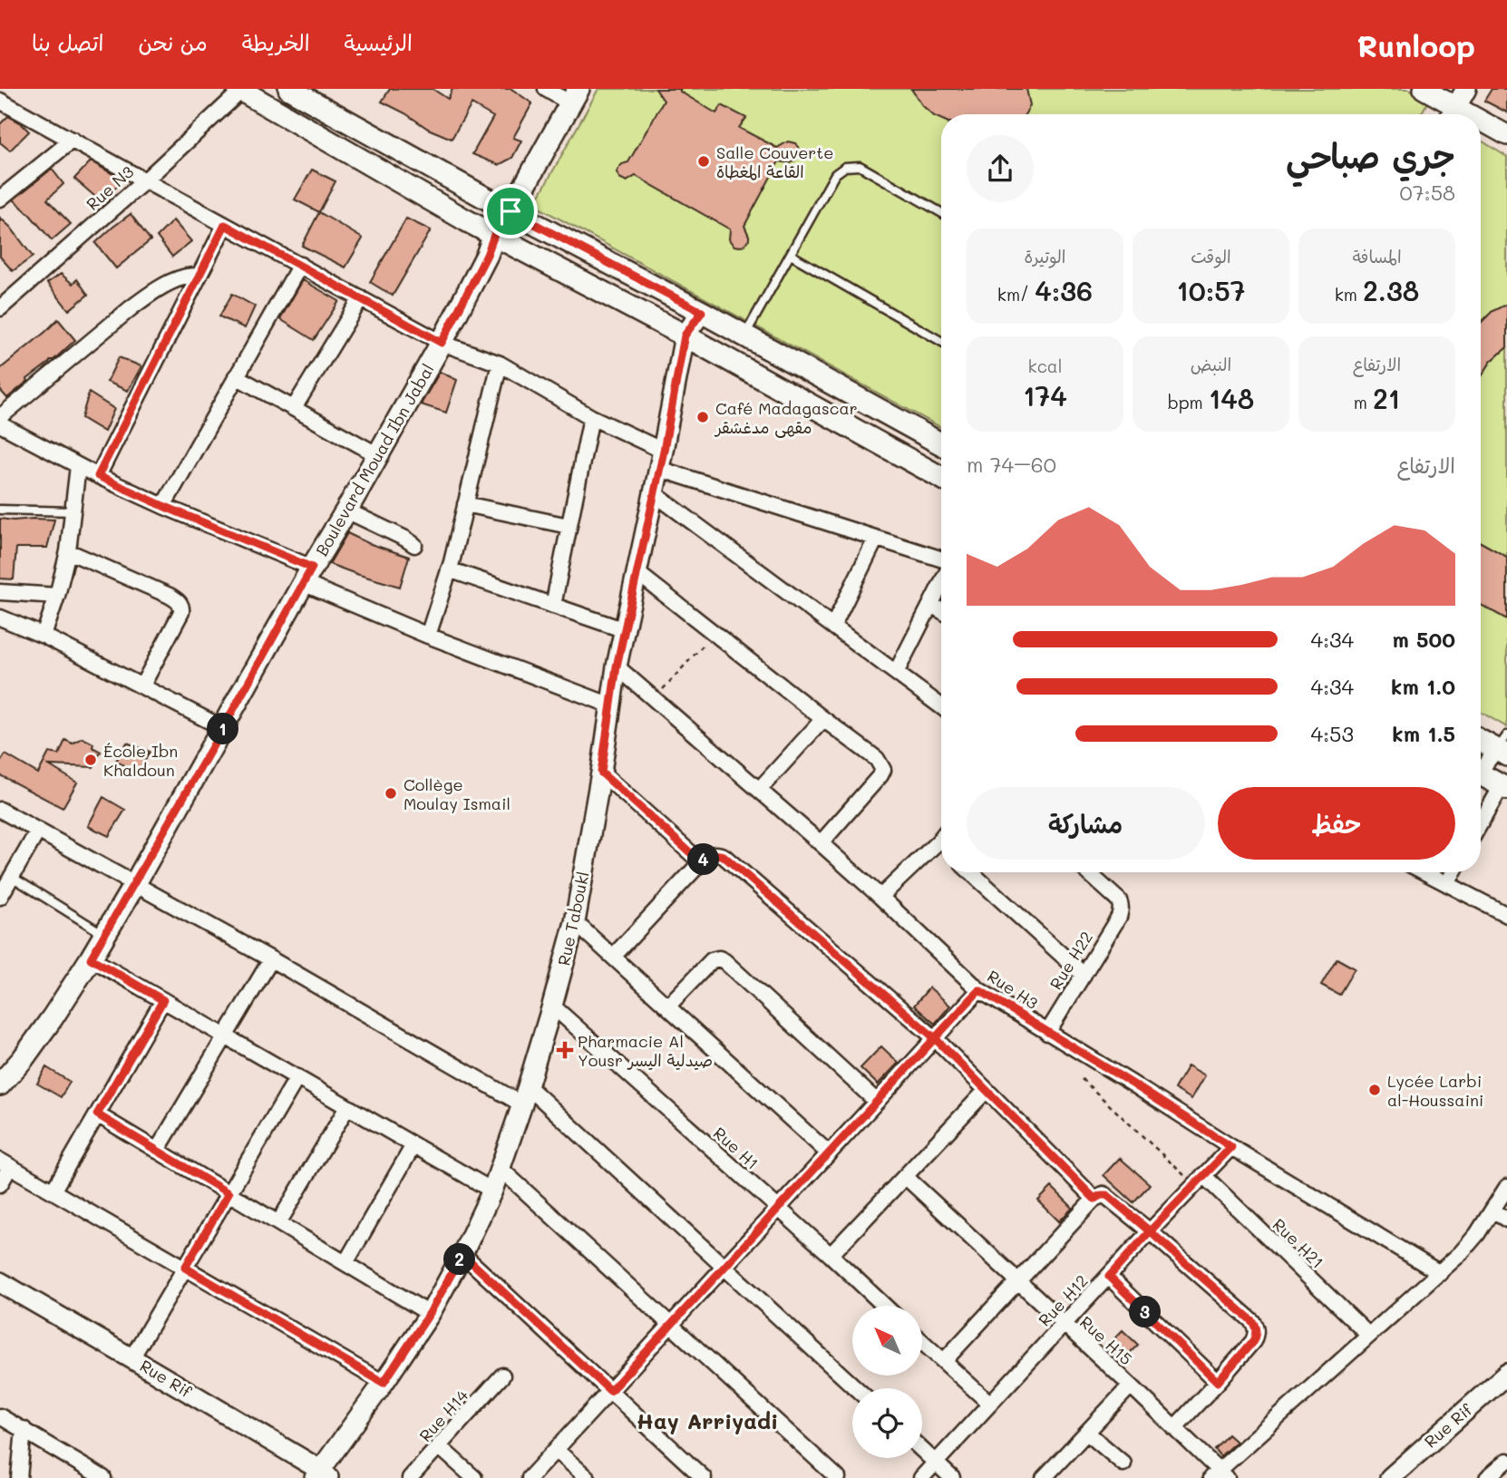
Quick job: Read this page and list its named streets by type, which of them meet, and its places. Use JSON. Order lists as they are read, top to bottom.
{
  "streets": {
    "main road": ["Boulevard Mouad Ibn Jabal"],
    "street": [
      "Rue N3",
      "Rue Taboukl",
      "Rue H22",
      "Rue H3",
      "Rue H1",
      "Rue H21",
      "Rue H12",
      "Rue H15",
      "Rue Rif",
      "Rue H14"
    ]
  },
  "crossings": [
    ["Rue Taboukl", "Rue H3"],
    ["Rue Taboukl", "Rue H1"],
    ["Rue Taboukl", "Rue Rif"],
    ["Rue H22", "Rue H3"],
    ["Rue H3", "Rue H12"],
    ["Rue H21", "Rue H12"],
    ["Rue H12", "Rue H15"]
  ],
  "districts": ["Hay Arriyadi"],
  "places": {
    "other": [
      "Salle Couverte القاعة المغطاة",
      "Café Madagascar مقهى مدغشقر",
      "École Ibn Khaldoun",
      "Collège Moulay Ismail",
      "Lycée Larbi al-Houssaini"
    ],
    "health": ["Pharmacie Al Yousr صيدلية اليسر"]
  },
  "north": "top left",
  "page": {
    "header": "Runloop",
    "nav": [
      "الرئيسية",
      "الخريطة",
      "من نحن",
      "اتصل بنا"
    ],
    "heading": ["جري صباحي", "07:58"],
    "stats": [
      ["المسافة", "2.38 km"],
      ["الوقت", "10:57"],
      ["الوتيرة", "4:36 /km"],
      ["الارتفاع", "21 m"],
      ["النبض", "148 bpm"],
      ["kcal", "174"]
    ],
    "chart": ["الارتفاع", "60–74 m"],
    "list": [
      {
        "name": "500 m",
        "note": "4:34"
      },
      {
        "name": "1.0 km",
        "note": "4:34"
      },
      {
        "name": "1.5 km",
        "note": "4:53"
      }
    ],
    "pins": [
      "1",
      "4",
      "2",
      "3"
    ],
    "buttons": ["حفظ", "مشاركة"]
  }
}
